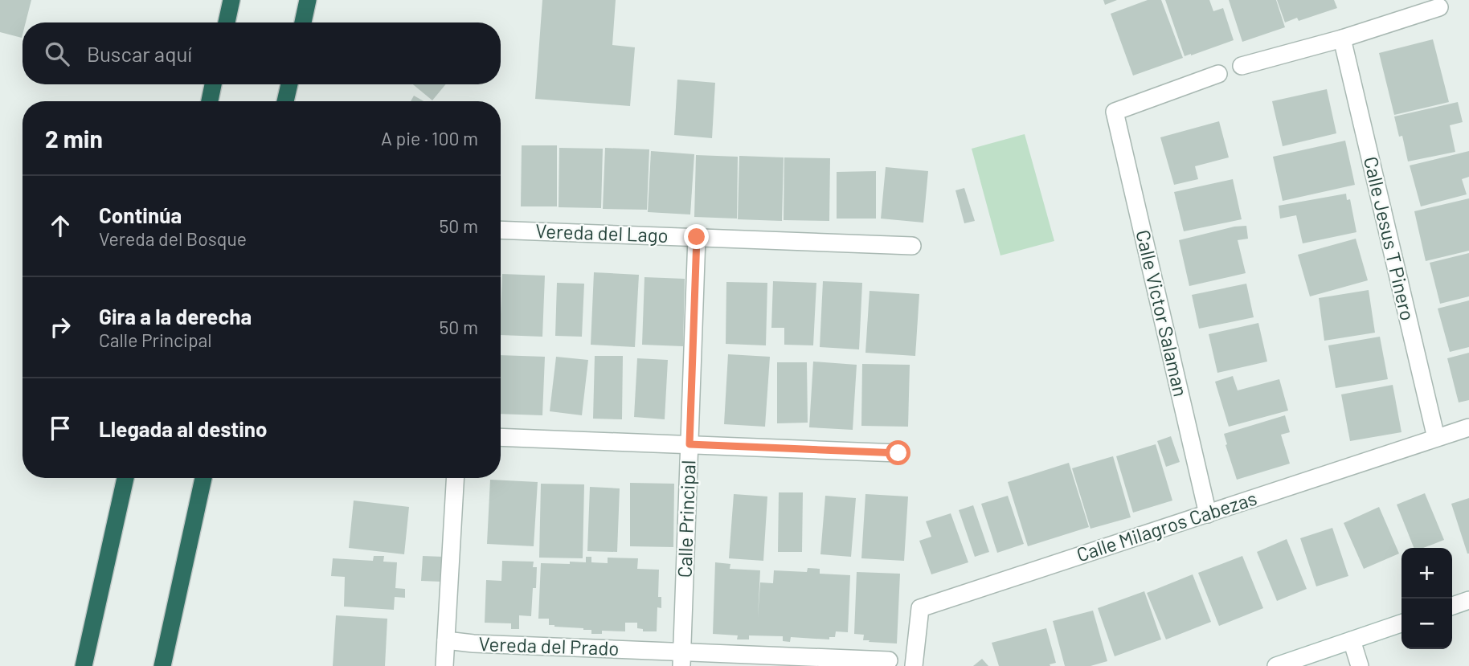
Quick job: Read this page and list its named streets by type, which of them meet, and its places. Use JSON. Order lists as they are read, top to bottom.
{
  "streets": {
    "street": [
      "Vereda del Lago",
      "Calle Jesus T Pinero",
      "Calle Victor Salaman",
      "Calle Principal",
      "Calle Milagros Cabezas",
      "Vereda del Prado"
    ]
  },
  "crossings": [
    ["Vereda del Lago", "Calle Principal"],
    ["Calle Jesus T Pinero", "Calle Milagros Cabezas"],
    ["Calle Victor Salaman", "Calle Milagros Cabezas"],
    ["Calle Principal", "Vereda del Prado"]
  ],
  "page": {
    "search": "Buscar aquí",
    "heading": ["2 min", "A pie · 100 m"],
    "list": [
      ["Continúa", "Vereda del Bosque", "50 m"],
      ["Gira a la derecha", "Calle Principal", "50 m"],
      "Llegada al destino"
    ],
    "map_buttons": ["+", "−"]
  }
}
